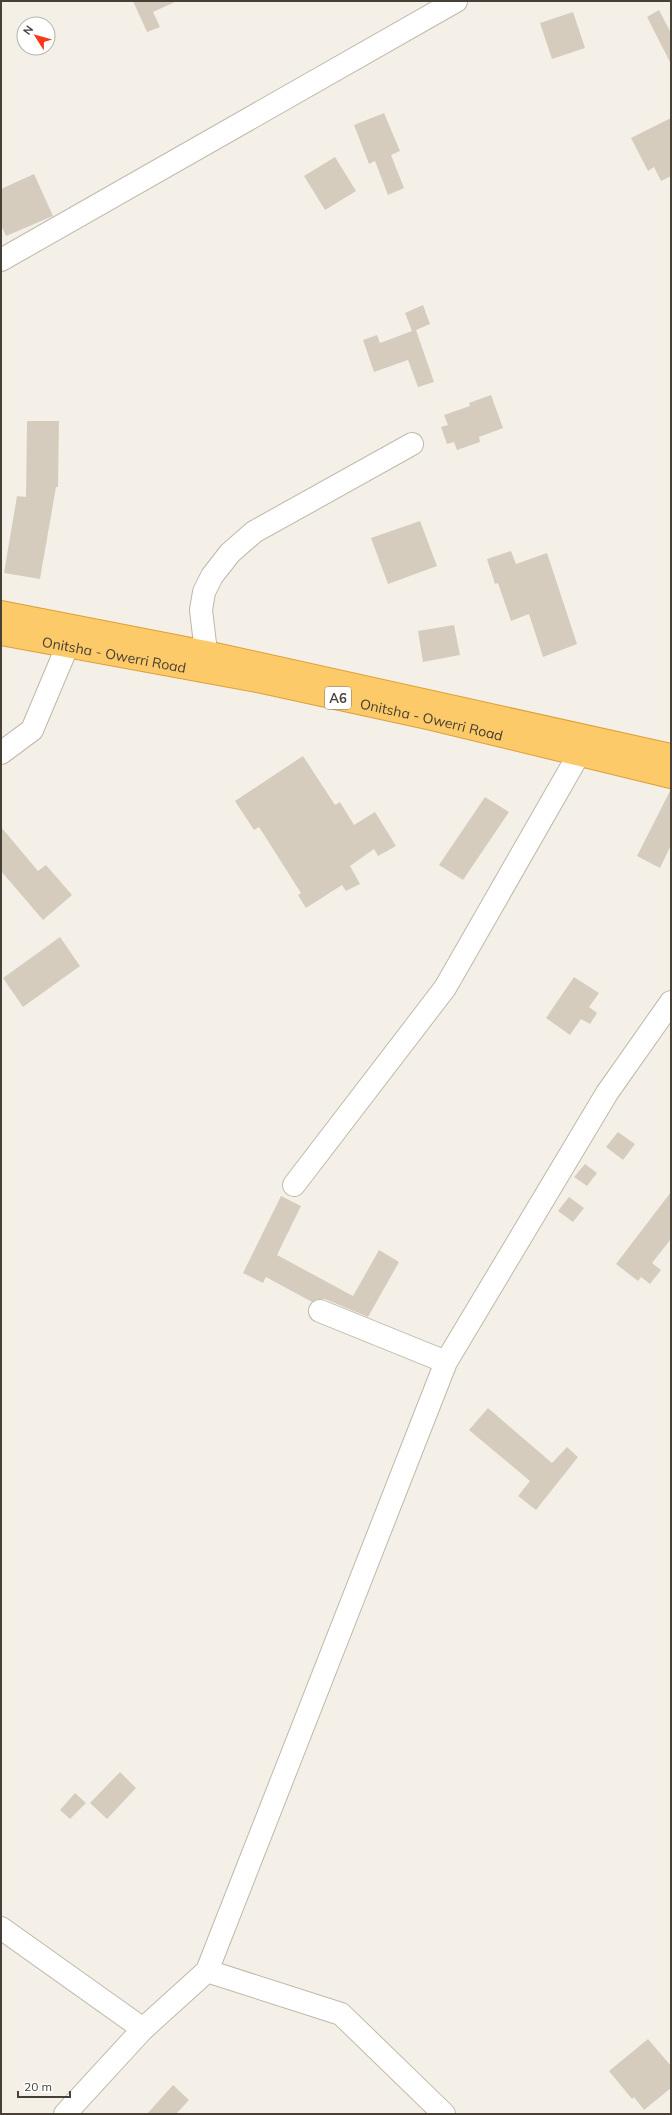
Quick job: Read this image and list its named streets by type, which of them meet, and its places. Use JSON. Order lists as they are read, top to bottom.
{
  "streets": {
    "highway": ["Onitsha - Owerri Road", "A6"]
  },
  "scale_bar": "20 m",
  "north": "top left"
}
